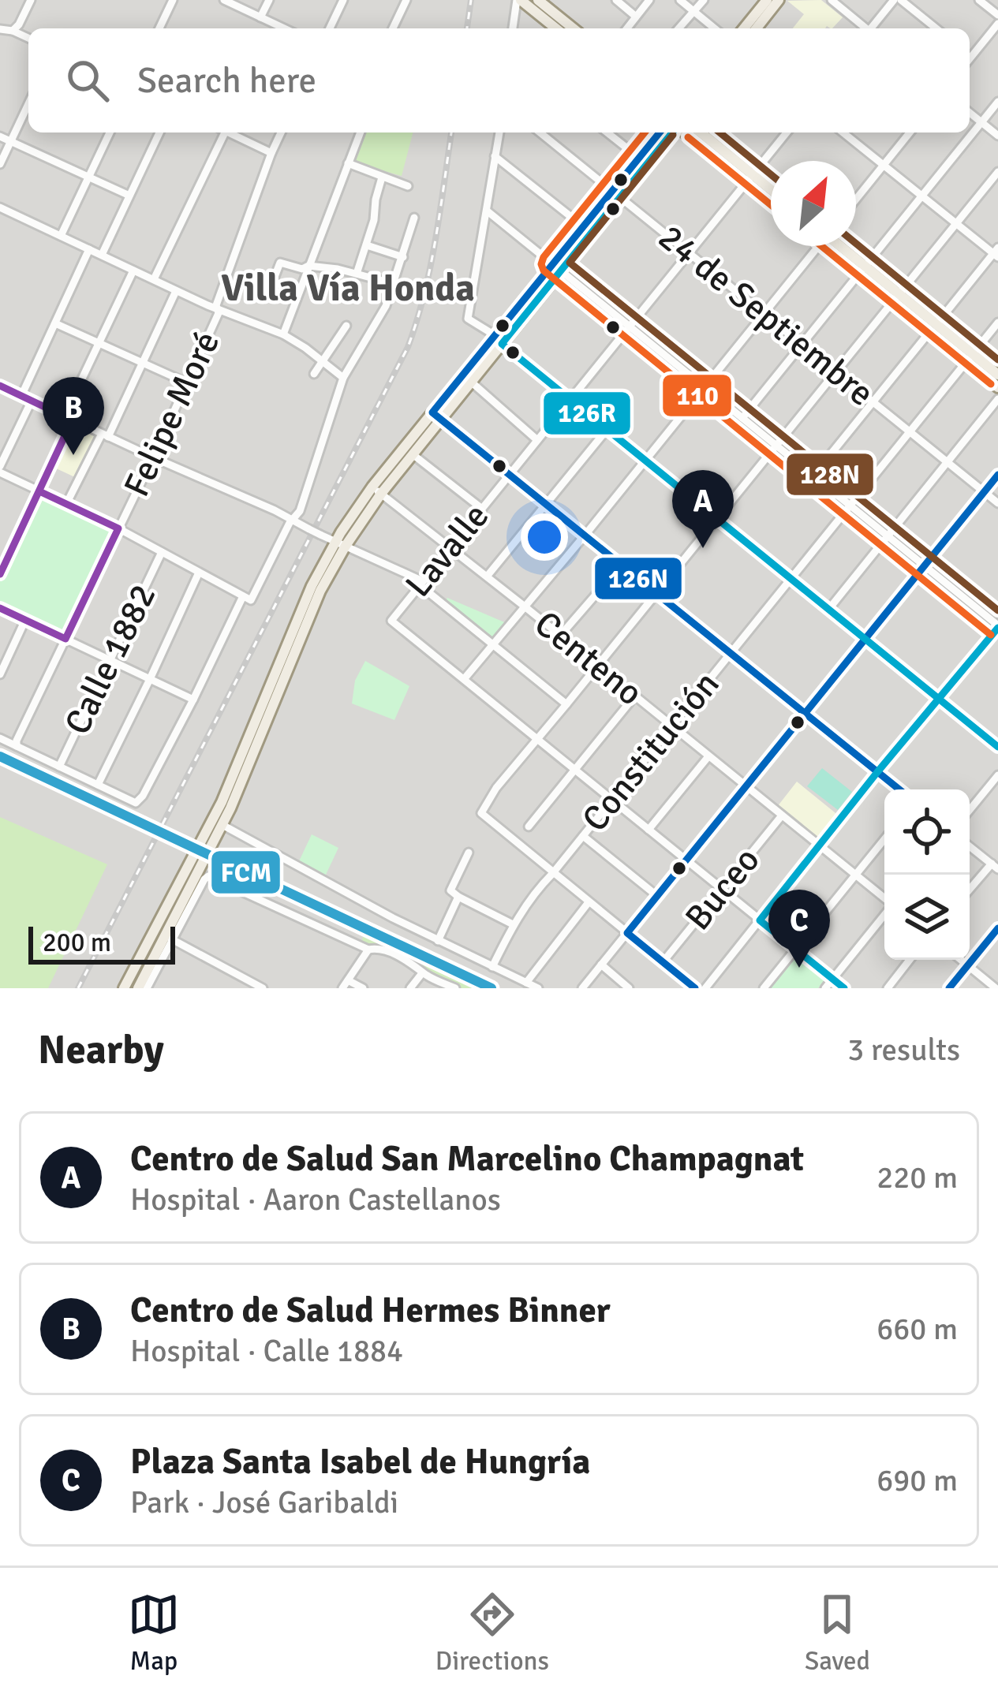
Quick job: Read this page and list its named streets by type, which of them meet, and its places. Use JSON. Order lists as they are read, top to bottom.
{
  "streets": {
    "street": [
      "24 de Septiembre",
      "Felipe Moré",
      "Lavalle",
      "Centeno",
      "Calle 1882",
      "Constitución",
      "Buceo"
    ]
  },
  "crossings": [
    ["24 de Septiembre", "Lavalle"],
    ["24 de Septiembre", "Constitución"],
    ["Lavalle", "Centeno"],
    ["Centeno", "Constitución"],
    ["Centeno", "Buceo"]
  ],
  "districts": ["Villa Vía Honda"],
  "lines": [
    "transit line 126N",
    "transit line 126R",
    "transit line 110",
    "transit line 128N",
    "transit line FCM"
  ],
  "scale_bar": "200 m",
  "north": "top right",
  "page": {
    "search": "Search here",
    "pins": ["B", "A", "C"],
    "scale": "200 m",
    "heading": ["Nearby", "3 results"],
    "list": [
      {
        "mark": "A",
        "name": "Centro de Salud San Marcelino Champagnat",
        "note": "Hospital · Aaron Castellanos",
        "value": "220 m"
      },
      {
        "mark": "B",
        "name": "Centro de Salud Hermes Binner",
        "note": "Hospital · Calle 1884",
        "value": "660 m"
      },
      {
        "mark": "C",
        "name": "Plaza Santa Isabel de Hungría",
        "note": "Park · José Garibaldi",
        "value": "690 m"
      }
    ],
    "nav": ["Map", "Directions", "Saved"]
  }
}
